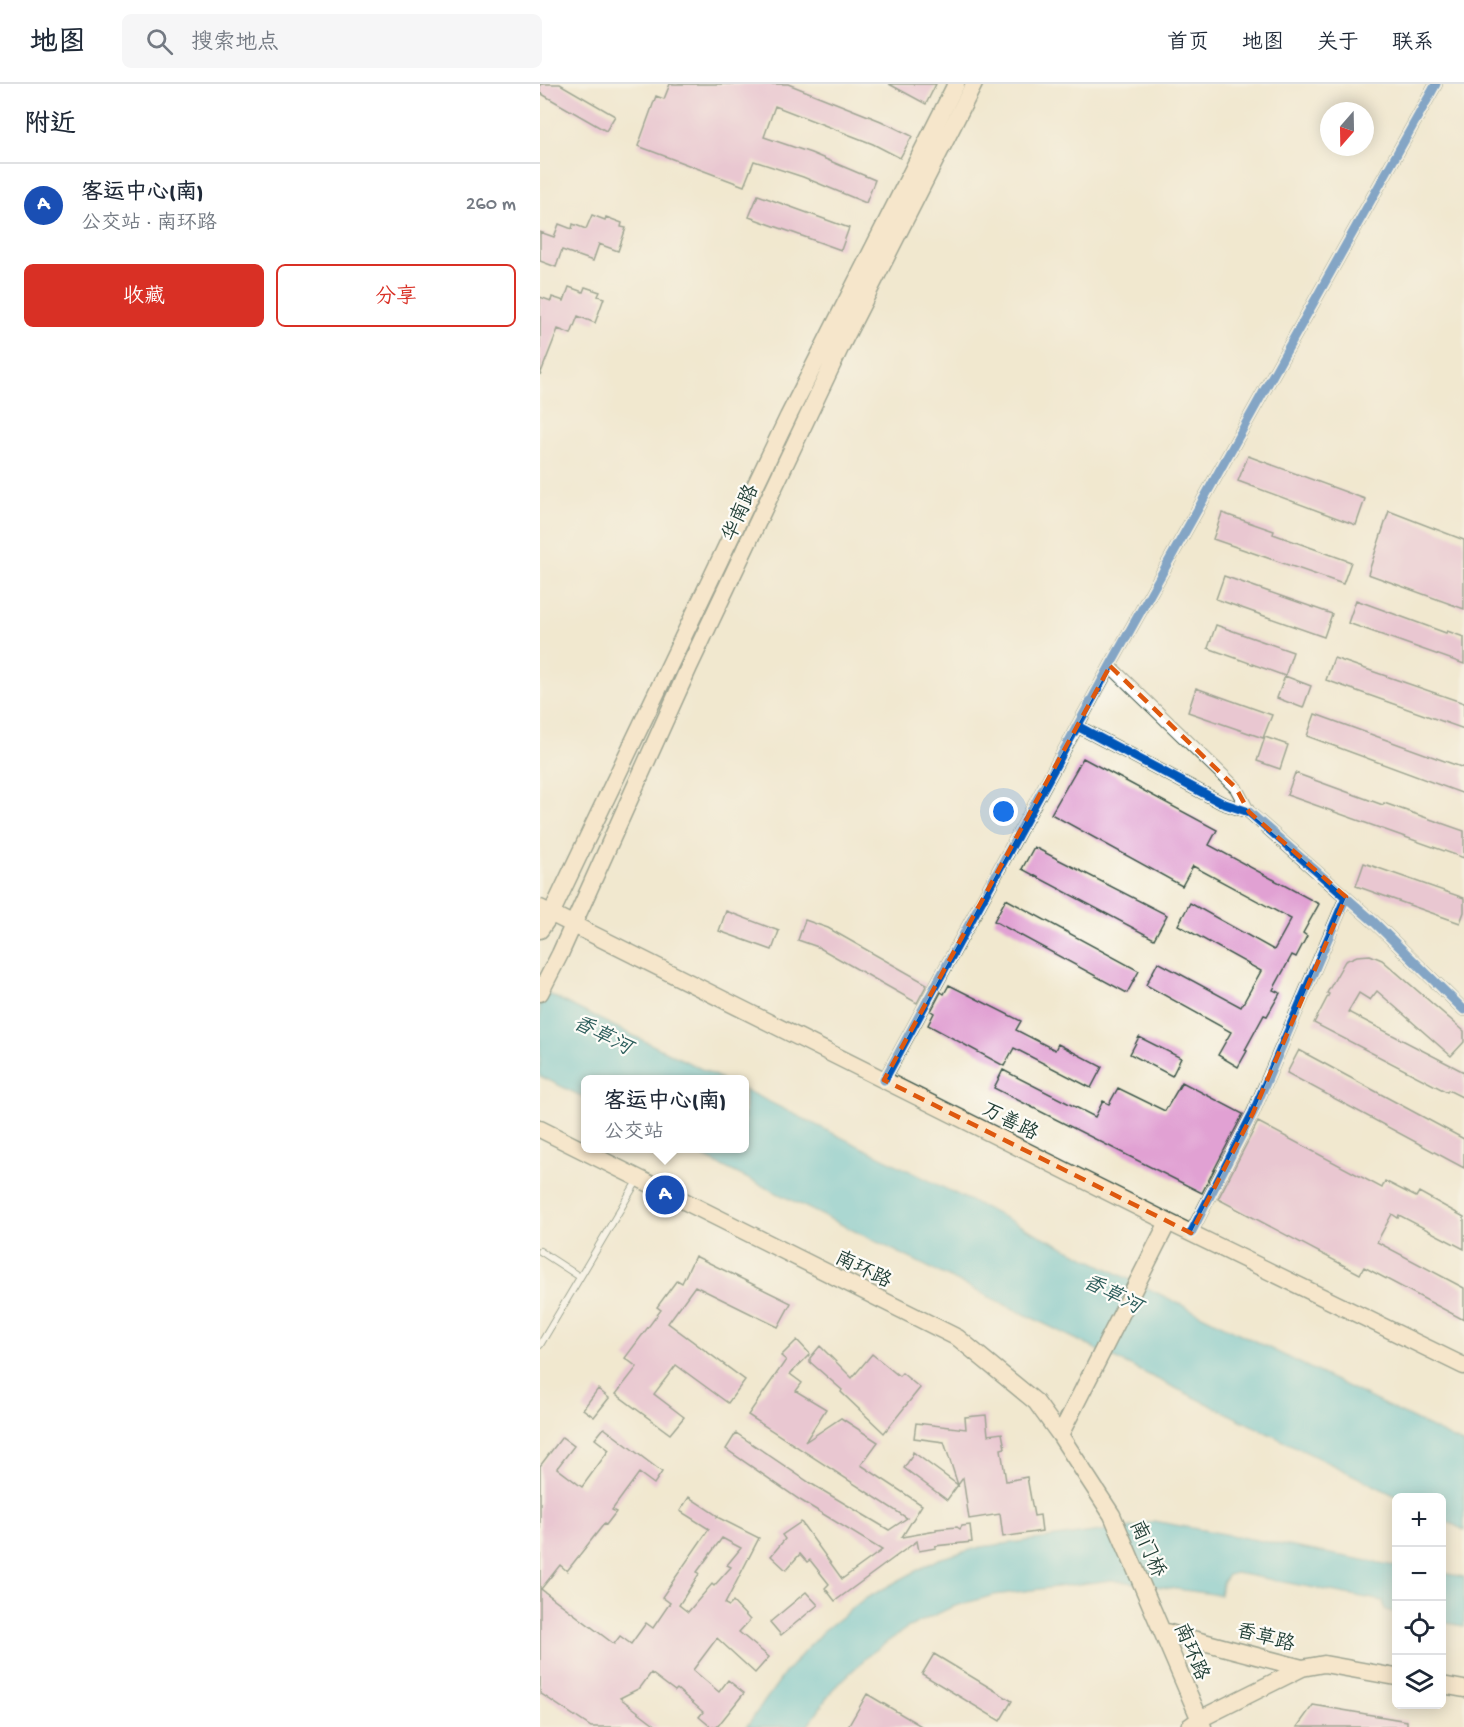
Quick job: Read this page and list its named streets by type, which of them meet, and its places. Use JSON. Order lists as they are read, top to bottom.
{
  "streets": {
    "main road": [
      "华南路",
      "万善路",
      "南环路",
      "南门桥",
      "香草路"
    ]
  },
  "crossings": [
    ["华南路", "万善路"],
    ["南环路", "南门桥"],
    ["南环路", "香草路"]
  ],
  "water": ["香草河"],
  "north": "bottom",
  "page": {
    "header": "地图",
    "search": "搜索地点",
    "nav": [
      "首页",
      "地图",
      "关于",
      "联系"
    ],
    "heading": "附近",
    "list": [
      {
        "mark": "A",
        "name": "客运中心(南)",
        "note": "公交站 · 南环路",
        "value": "260 m"
      }
    ],
    "buttons": ["收藏", "分享"],
    "popup": ["客运中心(南)", "公交站"],
    "pins": "A",
    "map_buttons": ["+", "−"]
  }
}
